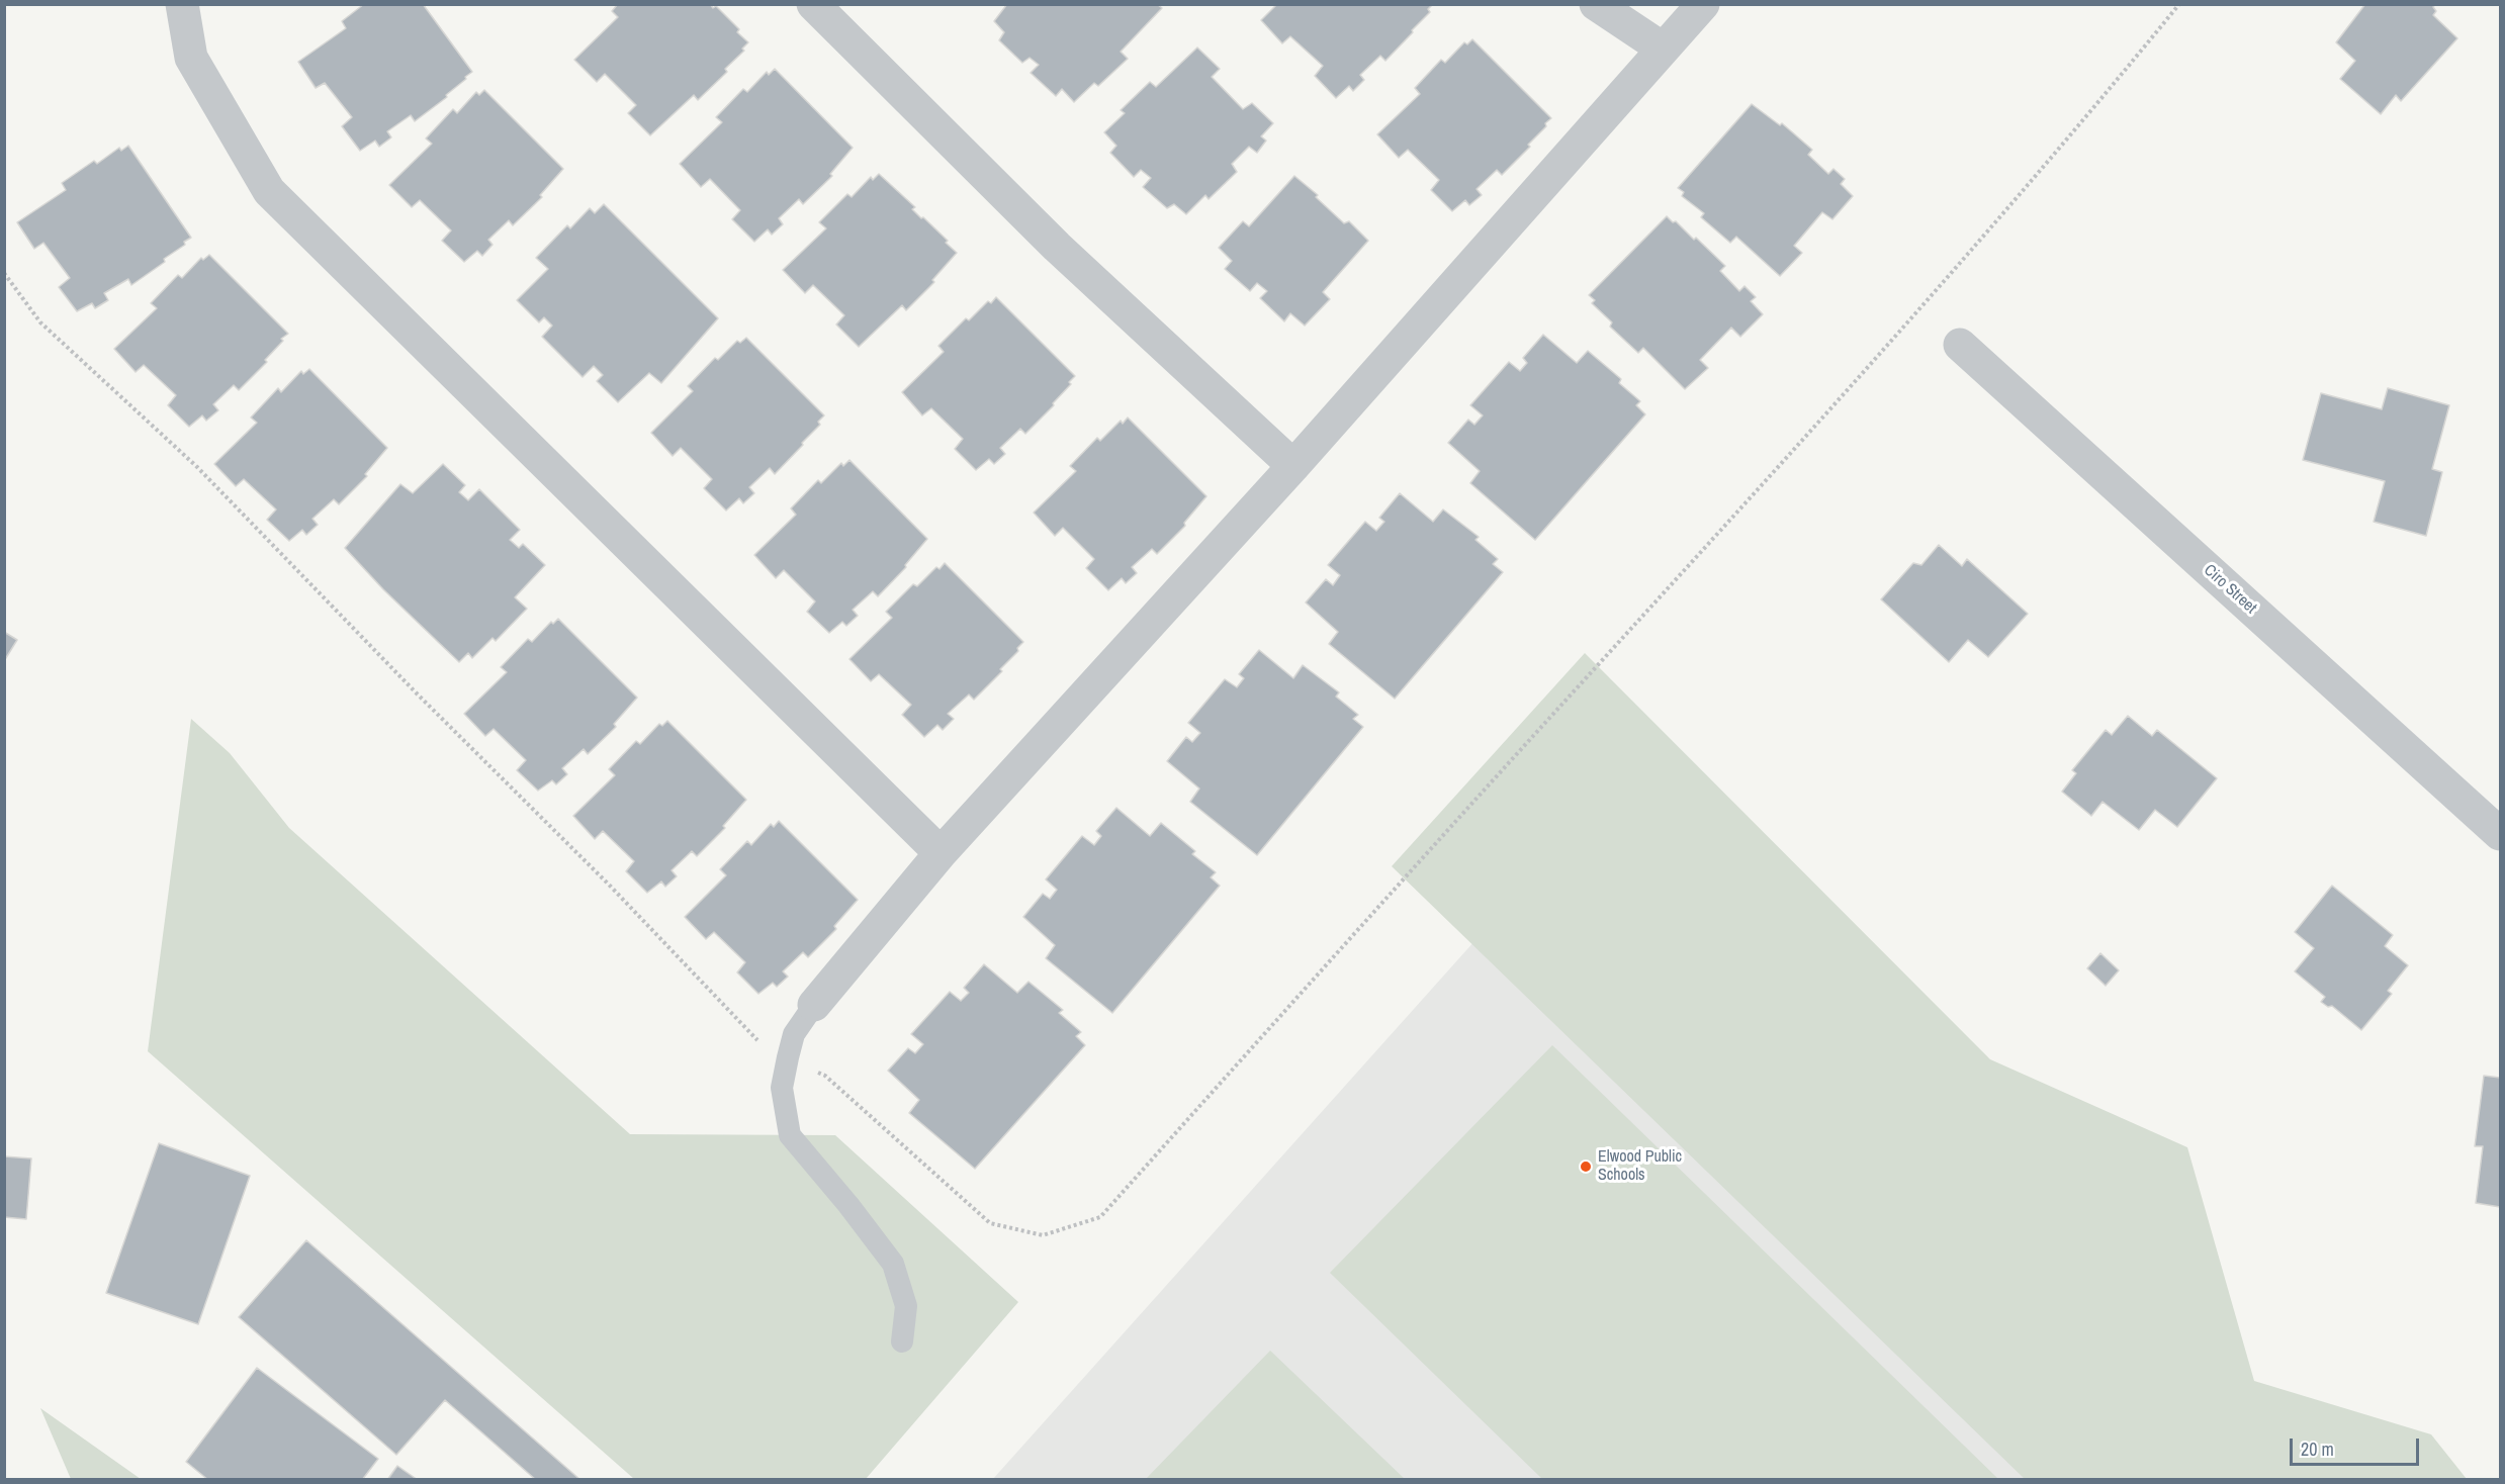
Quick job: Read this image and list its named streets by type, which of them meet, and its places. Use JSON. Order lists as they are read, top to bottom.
{
  "streets": {
    "street": ["Ciro Street"]
  },
  "places": ["Elwood Public Schools"],
  "scale_bar": "20 m"
}
